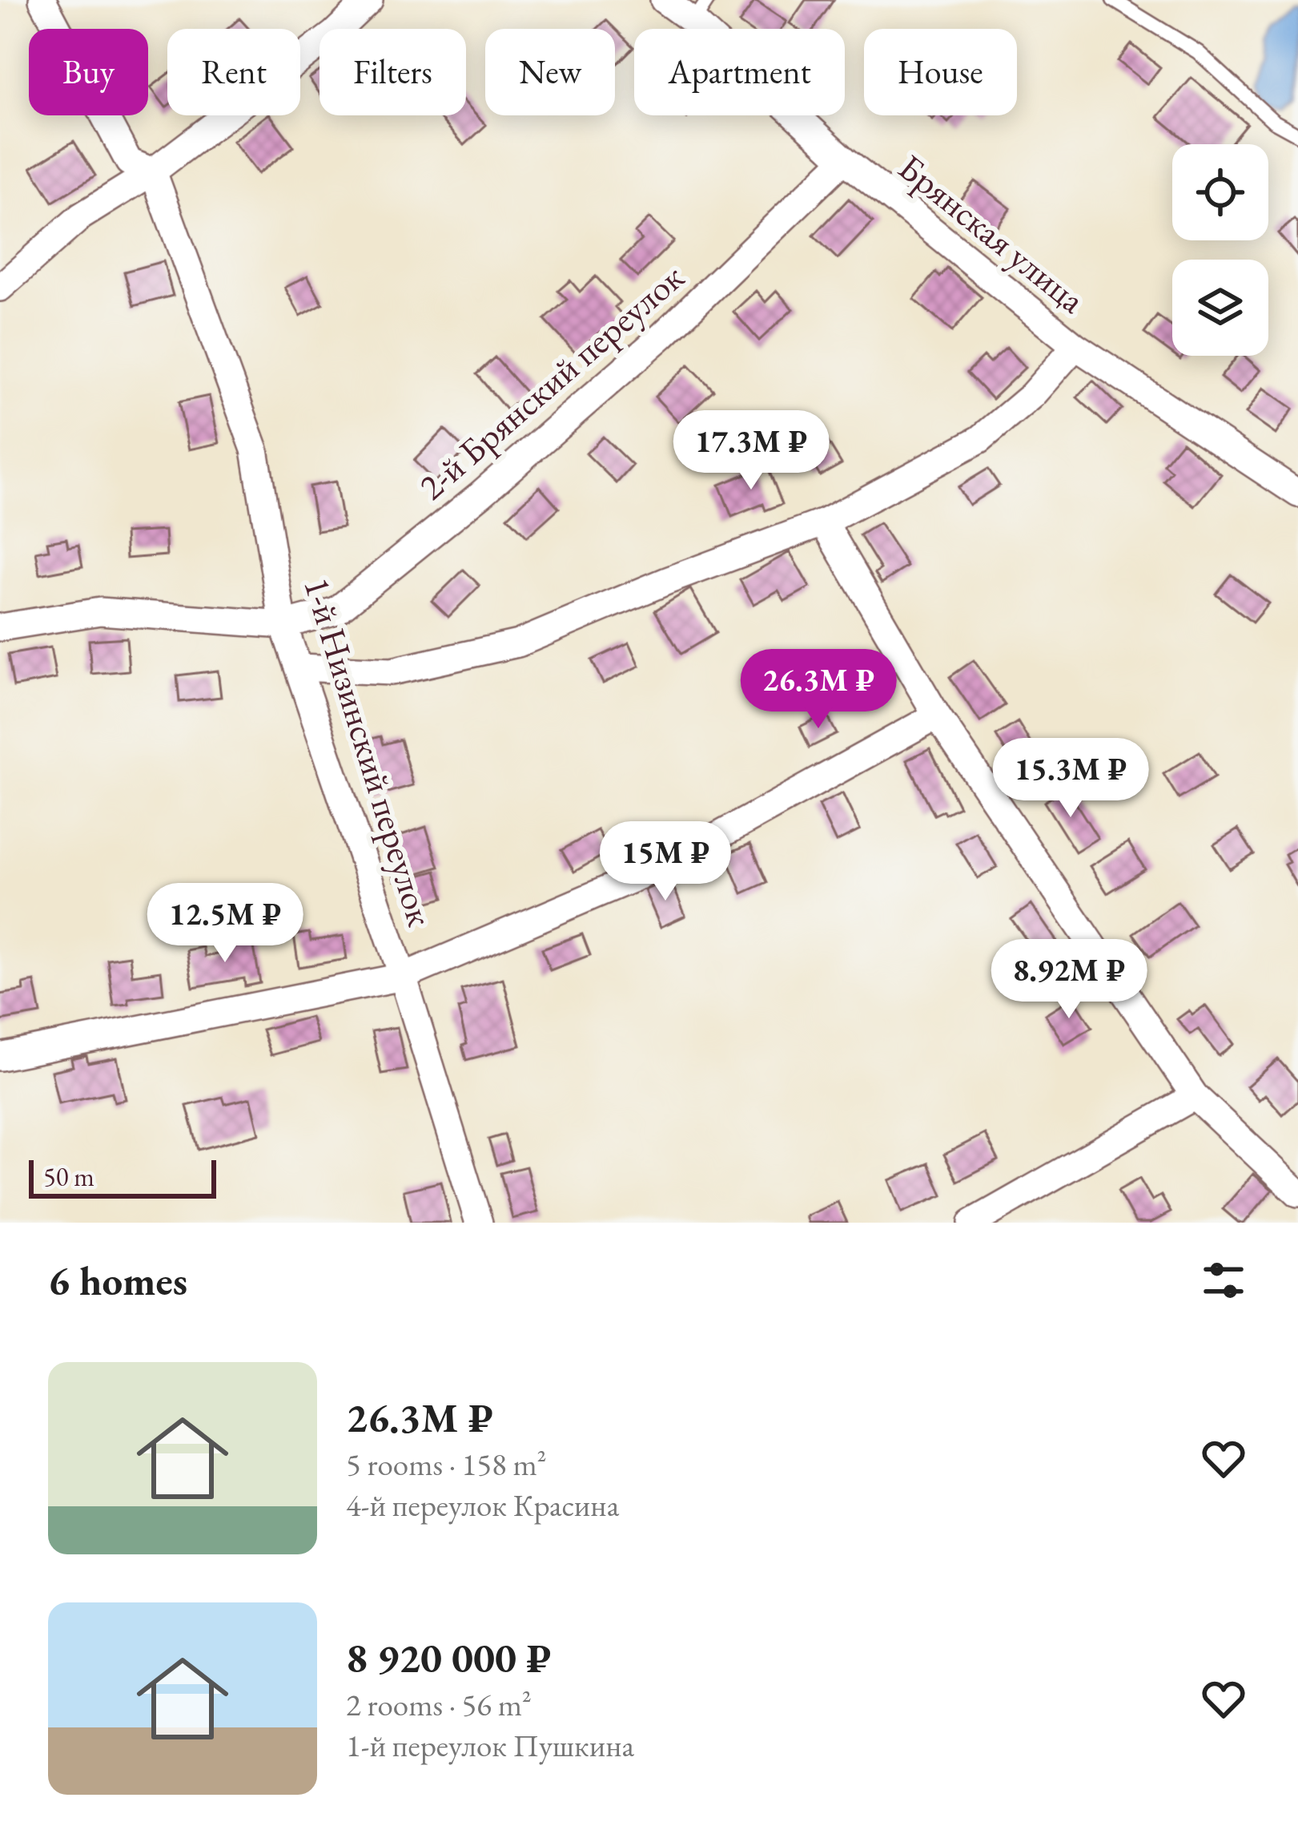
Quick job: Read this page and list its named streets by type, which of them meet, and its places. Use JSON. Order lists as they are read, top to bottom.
{
  "streets": {
    "street": ["Брянская улица", "2-й Брянский переулок", "1-й Низинский переулок"]
  },
  "crossings": [
    ["Брянская улица", "2-й Брянский переулок"],
    ["2-й Брянский переулок", "1-й Низинский переулок"]
  ],
  "scale_bar": "50 m",
  "page": {
    "chip": [
      "Buy",
      "Rent",
      "Filters",
      "New",
      "Apartment",
      "House"
    ],
    "price": [
      "17.3M ₽",
      "26.3M ₽",
      "15.3M ₽",
      "15M ₽",
      "12.5M ₽",
      "8.92M ₽"
    ],
    "scale": "50 m",
    "heading": "6 homes",
    "list": [
      {
        "name": "26.3M ₽",
        "note": "5 rooms · 158 m² · 4-й переулок Красина"
      },
      {
        "name": "8 920 000 ₽",
        "note": "2 rooms · 56 m² · 1-й переулок Пушкина"
      }
    ]
  }
}
